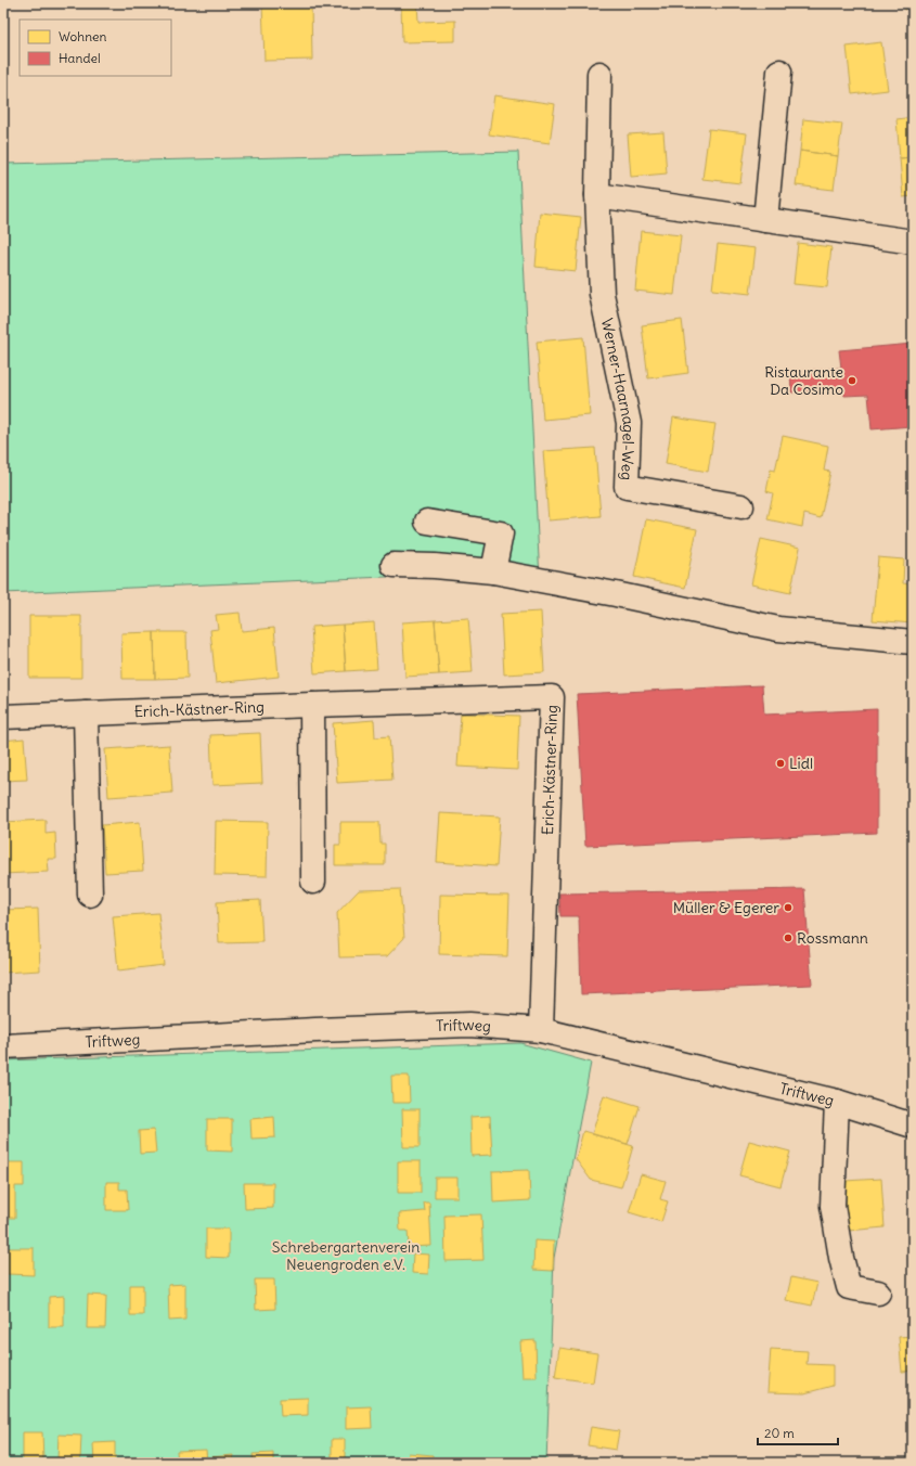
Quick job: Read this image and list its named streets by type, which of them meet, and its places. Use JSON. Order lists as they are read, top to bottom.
{
  "streets": {
    "street": ["Werner-Haarnagel-Weg", "Erich-Kästner-Ring", "Triftweg"]
  },
  "crossings": [
    ["Erich-Kästner-Ring", "Triftweg"]
  ],
  "parks": ["Schrebergartenverein Neuengroden e.V."],
  "places": [
    "Ristaurante Da Cosimo",
    "Lidl",
    "Müller & Egerer",
    "Rossmann"
  ],
  "legend": ["Wohnen", "Handel"],
  "scale_bar": "20 m"
}
